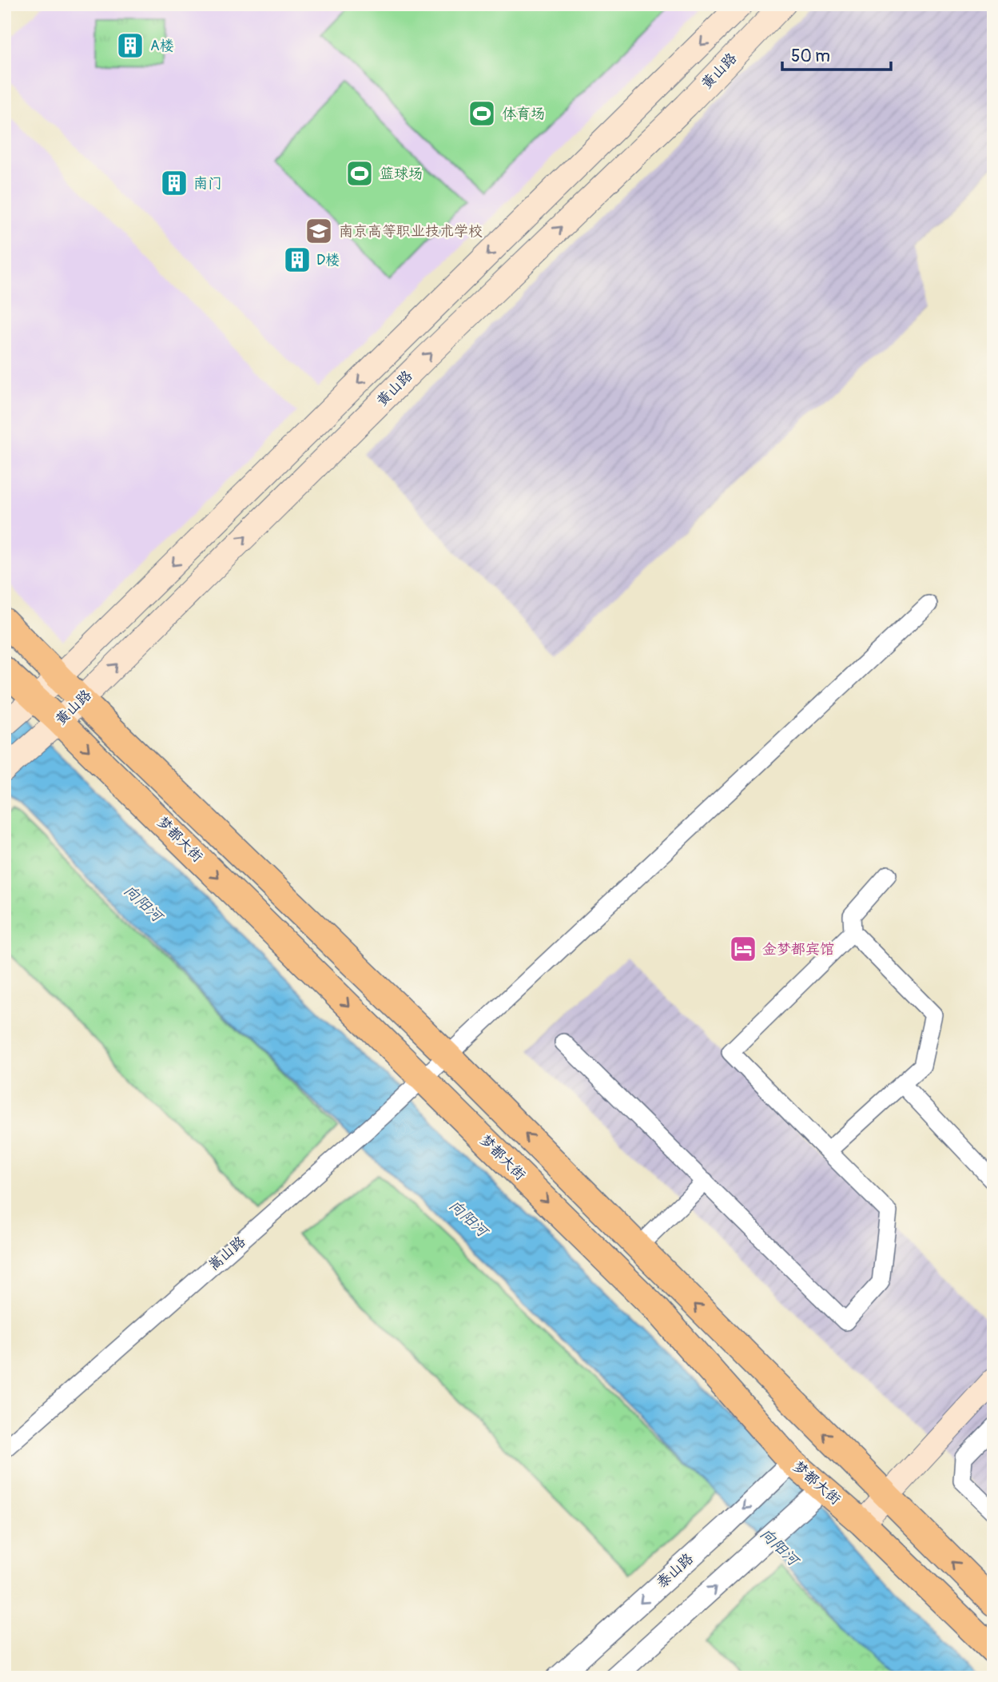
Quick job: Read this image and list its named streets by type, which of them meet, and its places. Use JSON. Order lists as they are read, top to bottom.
{
  "streets": {
    "main road": ["黄山路", "梦都大街"],
    "street": ["嵩山路", "泰山路"]
  },
  "crossings": [
    ["黄山路", "梦都大街"],
    ["梦都大街", "嵩山路"],
    ["梦都大街", "泰山路"]
  ],
  "water": ["向阳河"],
  "places": {
    "building": ["A楼", "南门", "D楼"],
    "sports": ["体育场", "篮球场"],
    "school or university": ["南京高等职业技术学校"],
    "hotel": ["金梦都宾馆"]
  },
  "scale_bar": "50 m"
}
